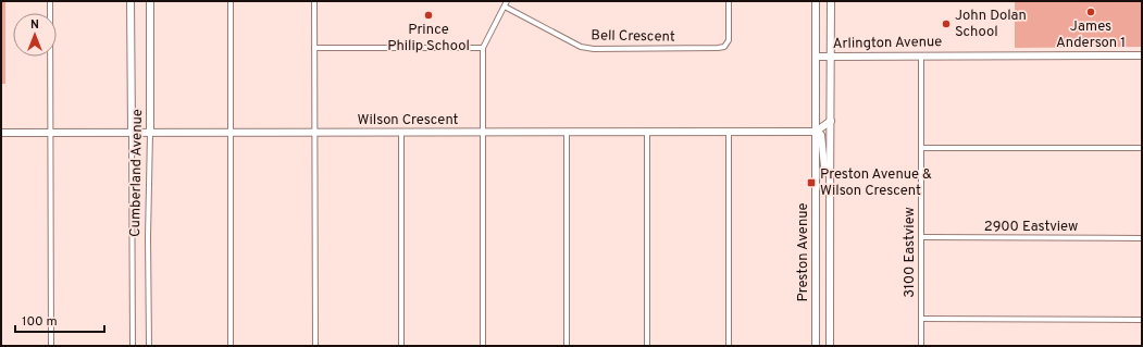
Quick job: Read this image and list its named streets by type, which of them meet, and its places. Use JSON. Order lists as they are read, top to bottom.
{
  "streets": {
    "street": [
      "Bell Crescent",
      "Arlington Avenue",
      "Wilson Crescent",
      "Cumberland Avenue",
      "2900 Eastview",
      "Preston Avenue",
      "3100 Eastview"
    ]
  },
  "crossings": [
    ["Arlington Avenue", "Preston Avenue"],
    ["Arlington Avenue", "3100 Eastview"],
    ["Wilson Crescent", "Cumberland Avenue"],
    ["Wilson Crescent", "Preston Avenue"],
    ["2900 Eastview", "3100 Eastview"]
  ],
  "places": {
    "other": ["James Anderson 1", "Prince Philip School", "John Dolan School"],
    "transit": ["Preston Avenue & Wilson Crescent"]
  },
  "scale_bar": "100 m",
  "north": "top"
}
